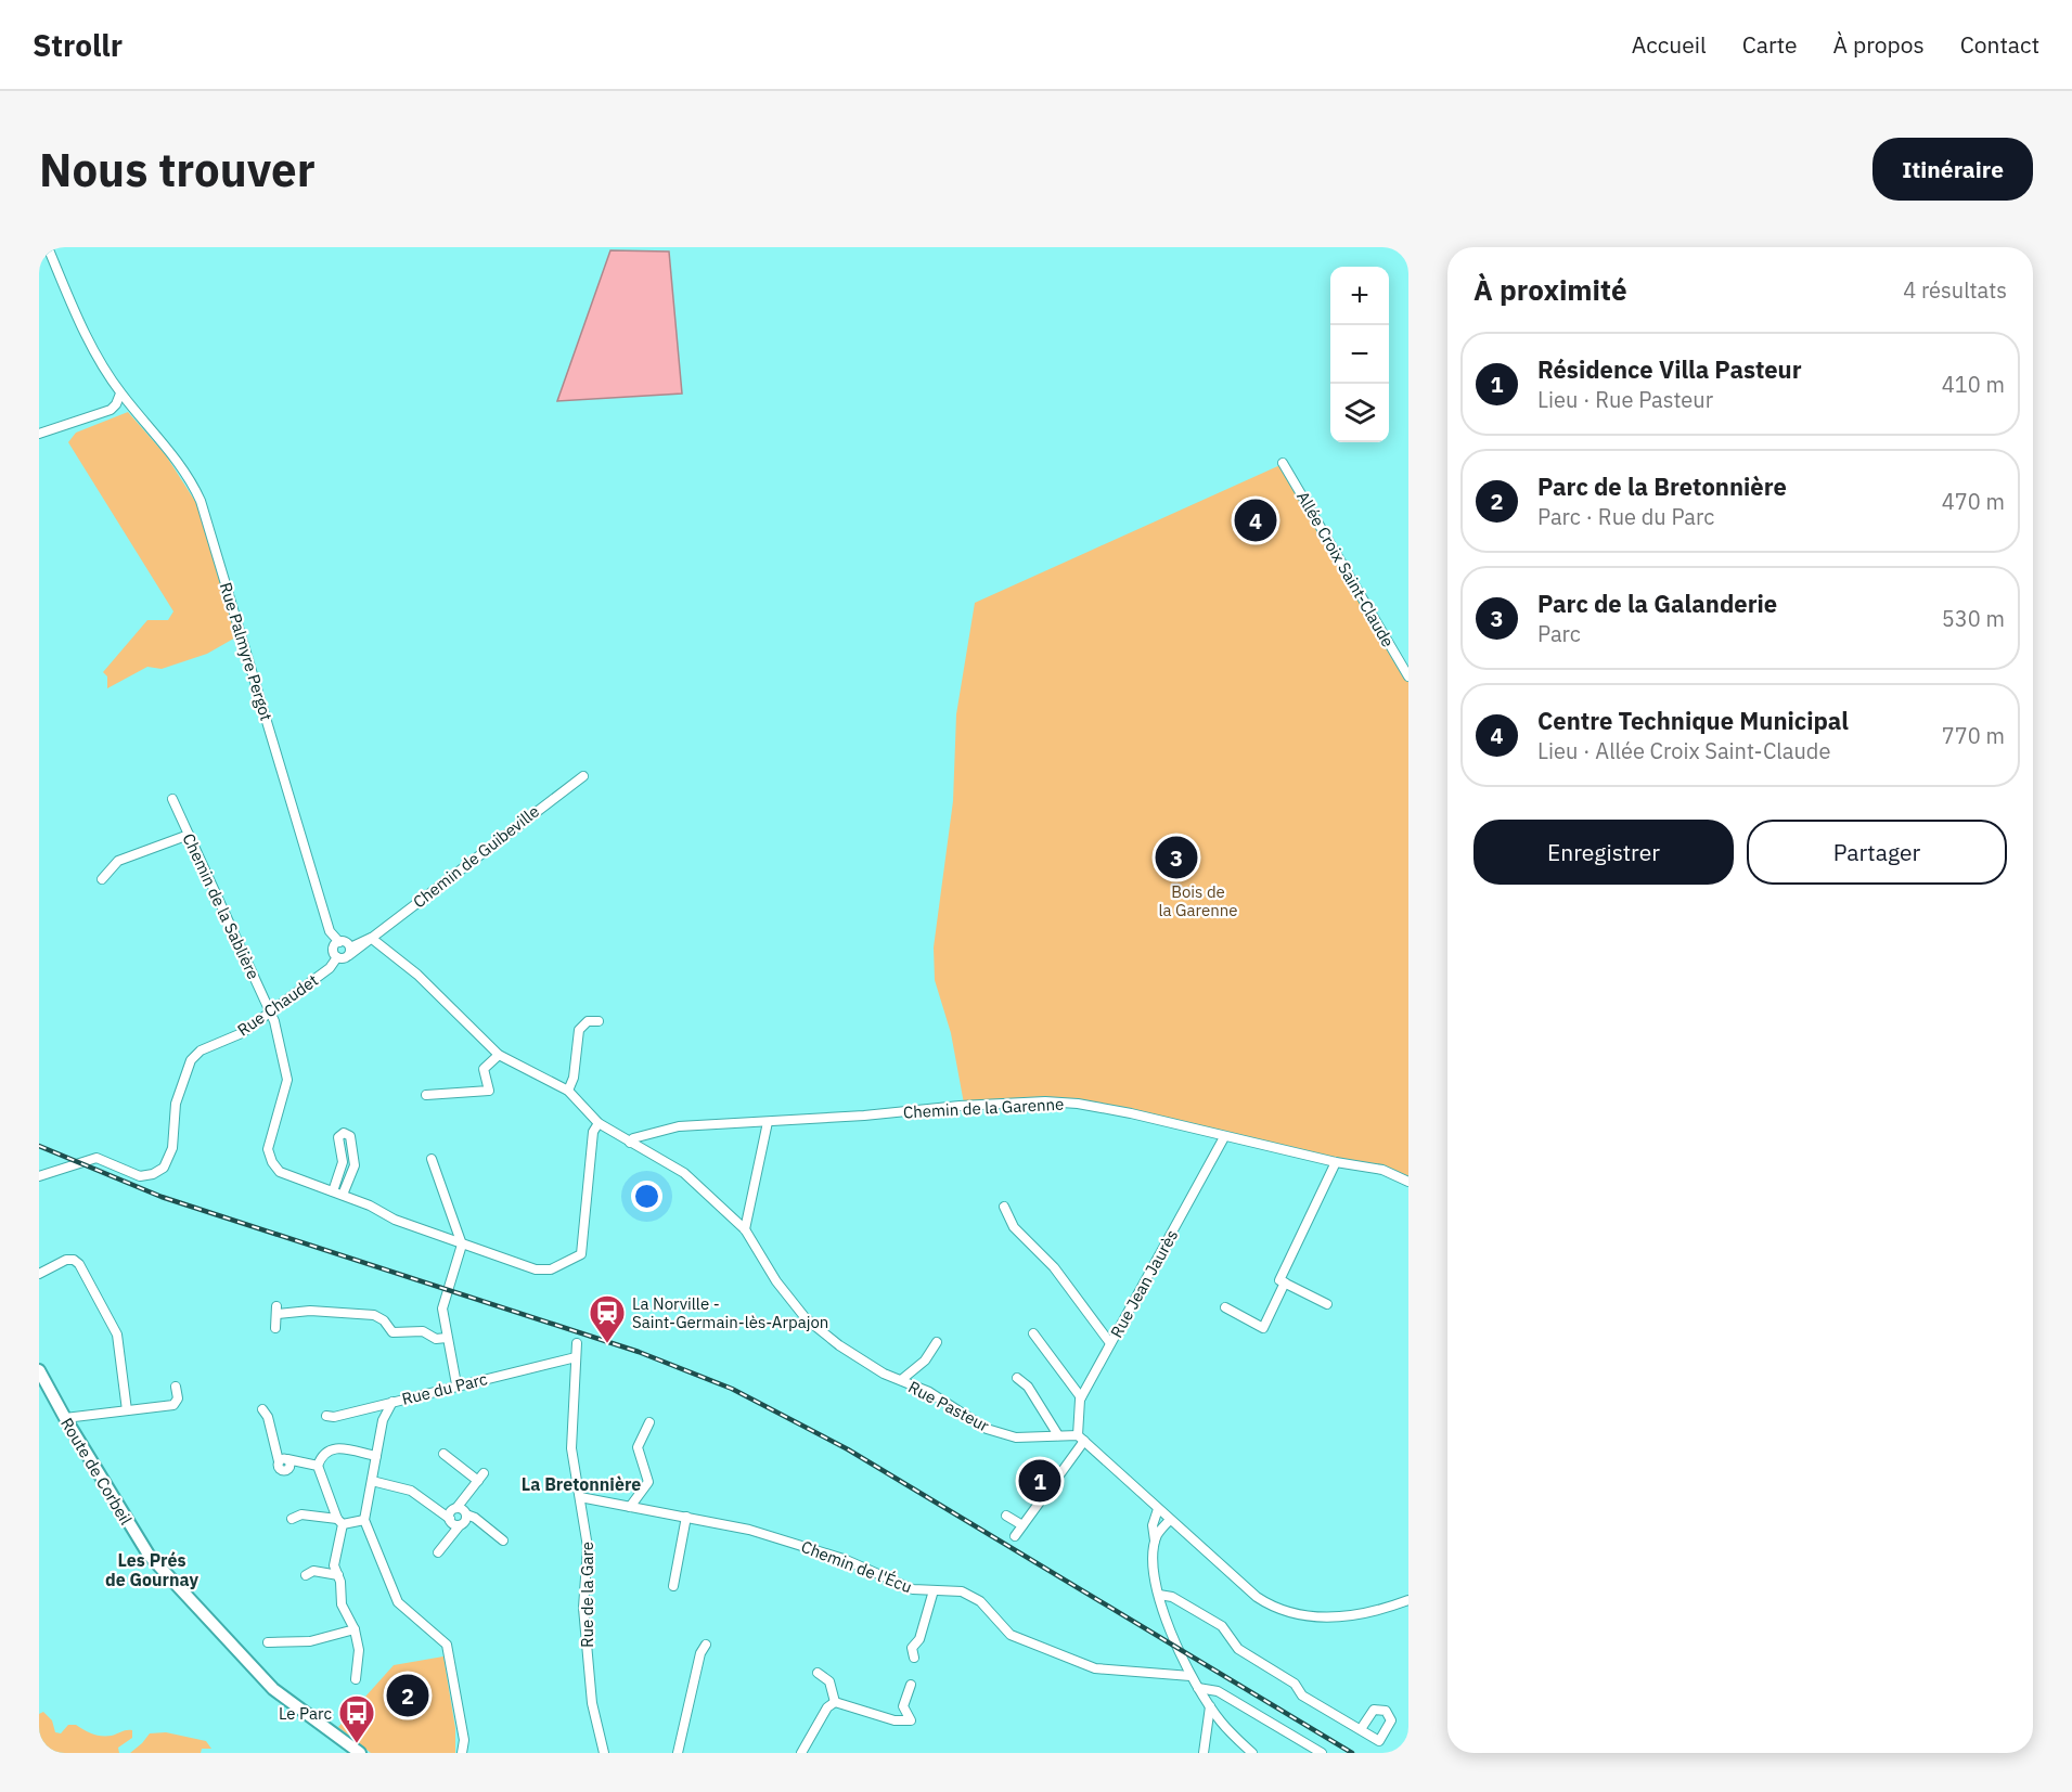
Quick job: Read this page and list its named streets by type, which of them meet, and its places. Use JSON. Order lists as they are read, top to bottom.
{
  "streets": {
    "main road": ["Route de Corbeil"],
    "street": [
      "Allée Croix Saint-Claude",
      "Rue Palmyre Pergot",
      "Chemin de Guibeville",
      "Chemin de la Sablière",
      "Rue Chaudet",
      "Chemin de la Garenne",
      "Rue Jean Jaurès",
      "Rue du Parc",
      "Rue Pasteur",
      "Chemin de l'Écu",
      "Rue de la Gare"
    ]
  },
  "crossings": [
    ["Chemin de la Sablière", "Rue Chaudet"],
    ["Chemin de la Sablière", "Rue Pasteur"],
    ["Chemin de la Garenne", "Rue Jean Jaurès"],
    ["Chemin de la Garenne", "Rue Pasteur"],
    ["Rue Jean Jaurès", "Rue Pasteur"],
    ["Rue du Parc", "Rue de la Gare"],
    ["Chemin de l'Écu", "Rue de la Gare"]
  ],
  "districts": ["La Bretonnière", "Les Prés de Gournay"],
  "parks": ["Bois de la Garenne"],
  "places": {
    "station": ["La Norville - Saint-Germain-lès-Arpajon"],
    "bus stop": ["Le Parc"]
  },
  "page": {
    "header": "Strollr",
    "nav": [
      "Accueil",
      "Carte",
      "À propos",
      "Contact"
    ],
    "buttons": [
      "Itinéraire",
      ["Enregistrer", "Partager"]
    ],
    "title": "Nous trouver",
    "heading": ["À proximité", "4 résultats"],
    "map_buttons": ["+", "−"],
    "list": [
      {
        "mark": "1",
        "name": "Résidence Villa Pasteur",
        "note": "Lieu · Rue Pasteur",
        "value": "410 m"
      },
      {
        "mark": "2",
        "name": "Parc de la Bretonnière",
        "note": "Parc · Rue du Parc",
        "value": "470 m"
      },
      {
        "mark": "3",
        "name": "Parc de la Galanderie",
        "note": "Parc",
        "value": "530 m"
      },
      {
        "mark": "4",
        "name": "Centre Technique Municipal",
        "note": "Lieu · Allée Croix Saint-Claude",
        "value": "770 m"
      }
    ],
    "pins": [
      "4",
      "3",
      "1",
      "2"
    ]
  }
}
